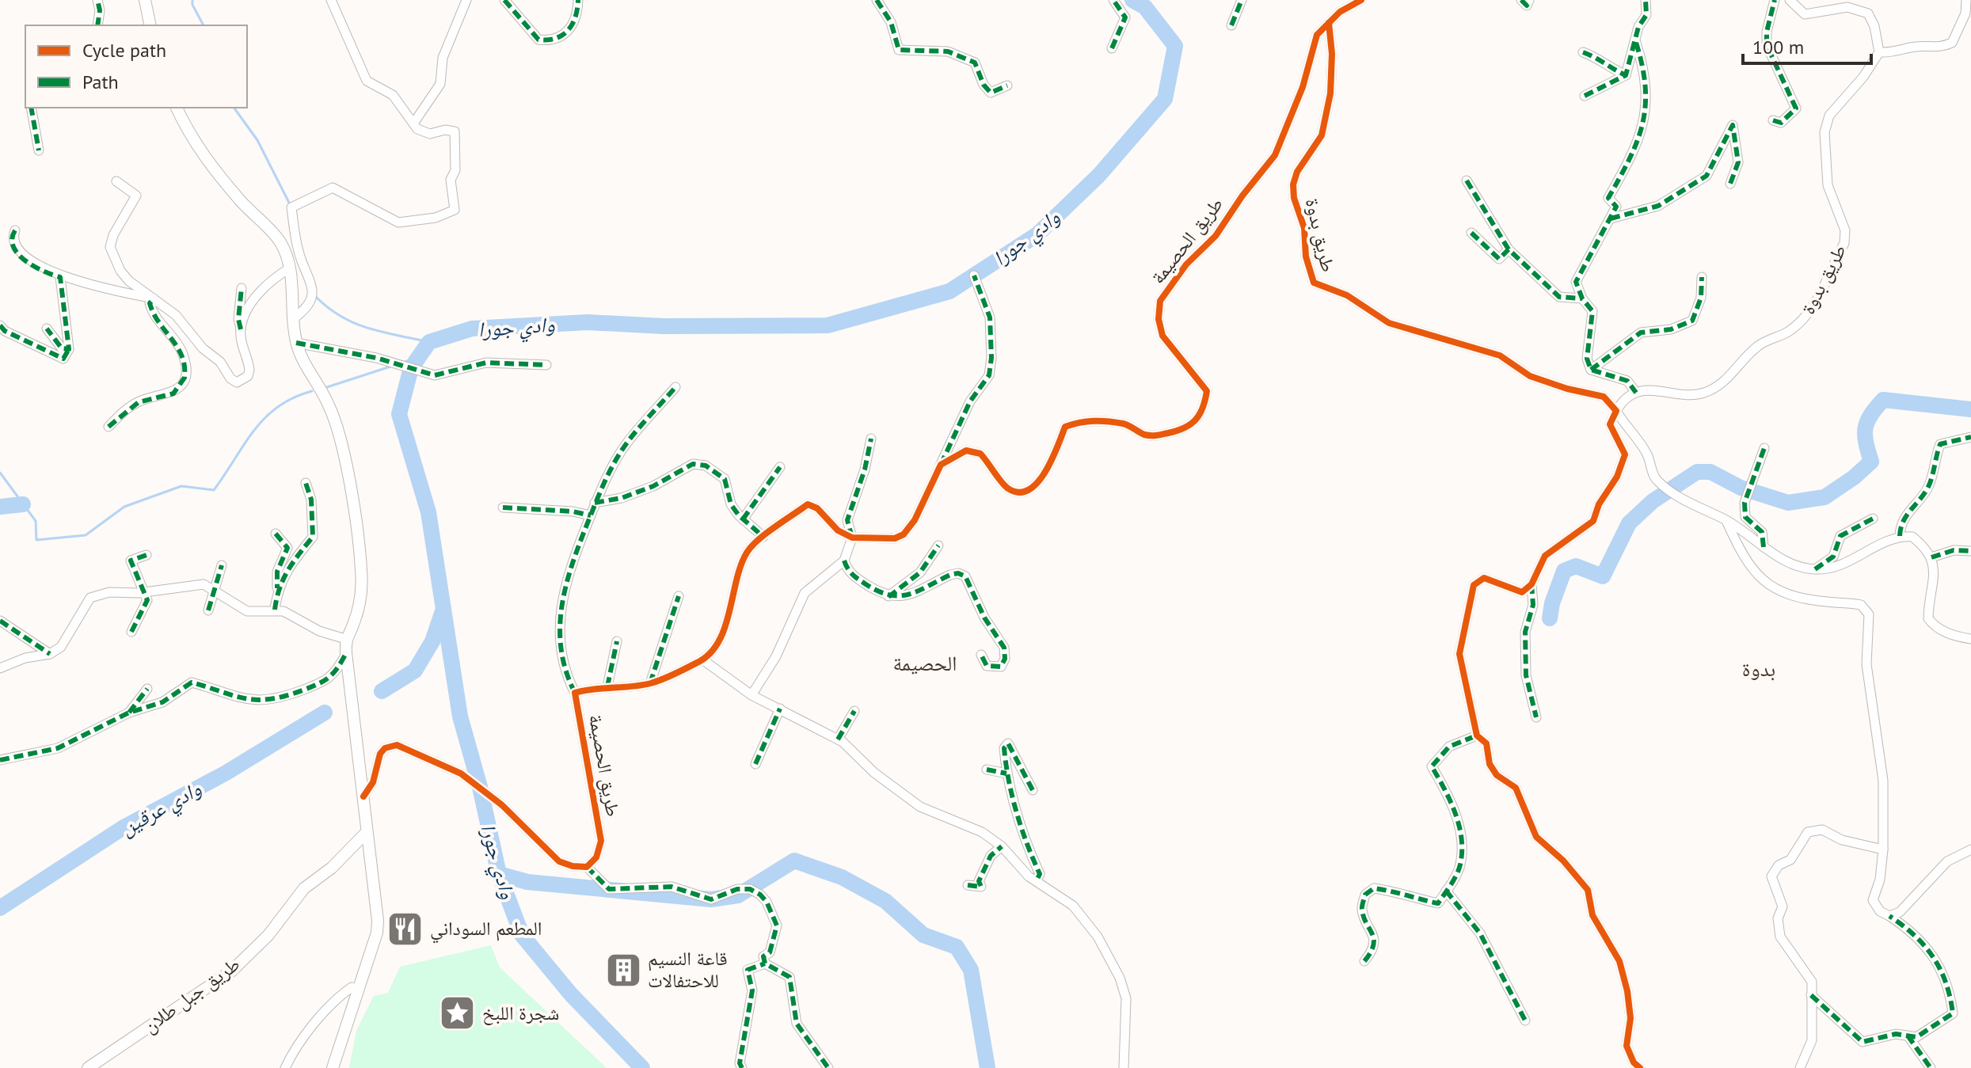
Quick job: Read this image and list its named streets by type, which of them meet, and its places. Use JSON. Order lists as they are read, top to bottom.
{
  "streets": {
    "main road": ["طريق جبل طلان"],
    "street": ["طريق بدوة", "طريق الحصيمة"]
  },
  "crossings": [
    ["طريق بدوة", "طريق الحصيمة"]
  ],
  "districts": ["الحصيمة", "بدوة"],
  "water": ["وادي جورا", "وادي عرقين"],
  "places": {
    "restaurant": ["المطعم السوداني"],
    "building": ["قاعة النسيم للاحتفالات"],
    "place": ["شجرة اللبخ"]
  },
  "legend": ["Cycle path", "Path"],
  "scale_bar": "100 m"
}
